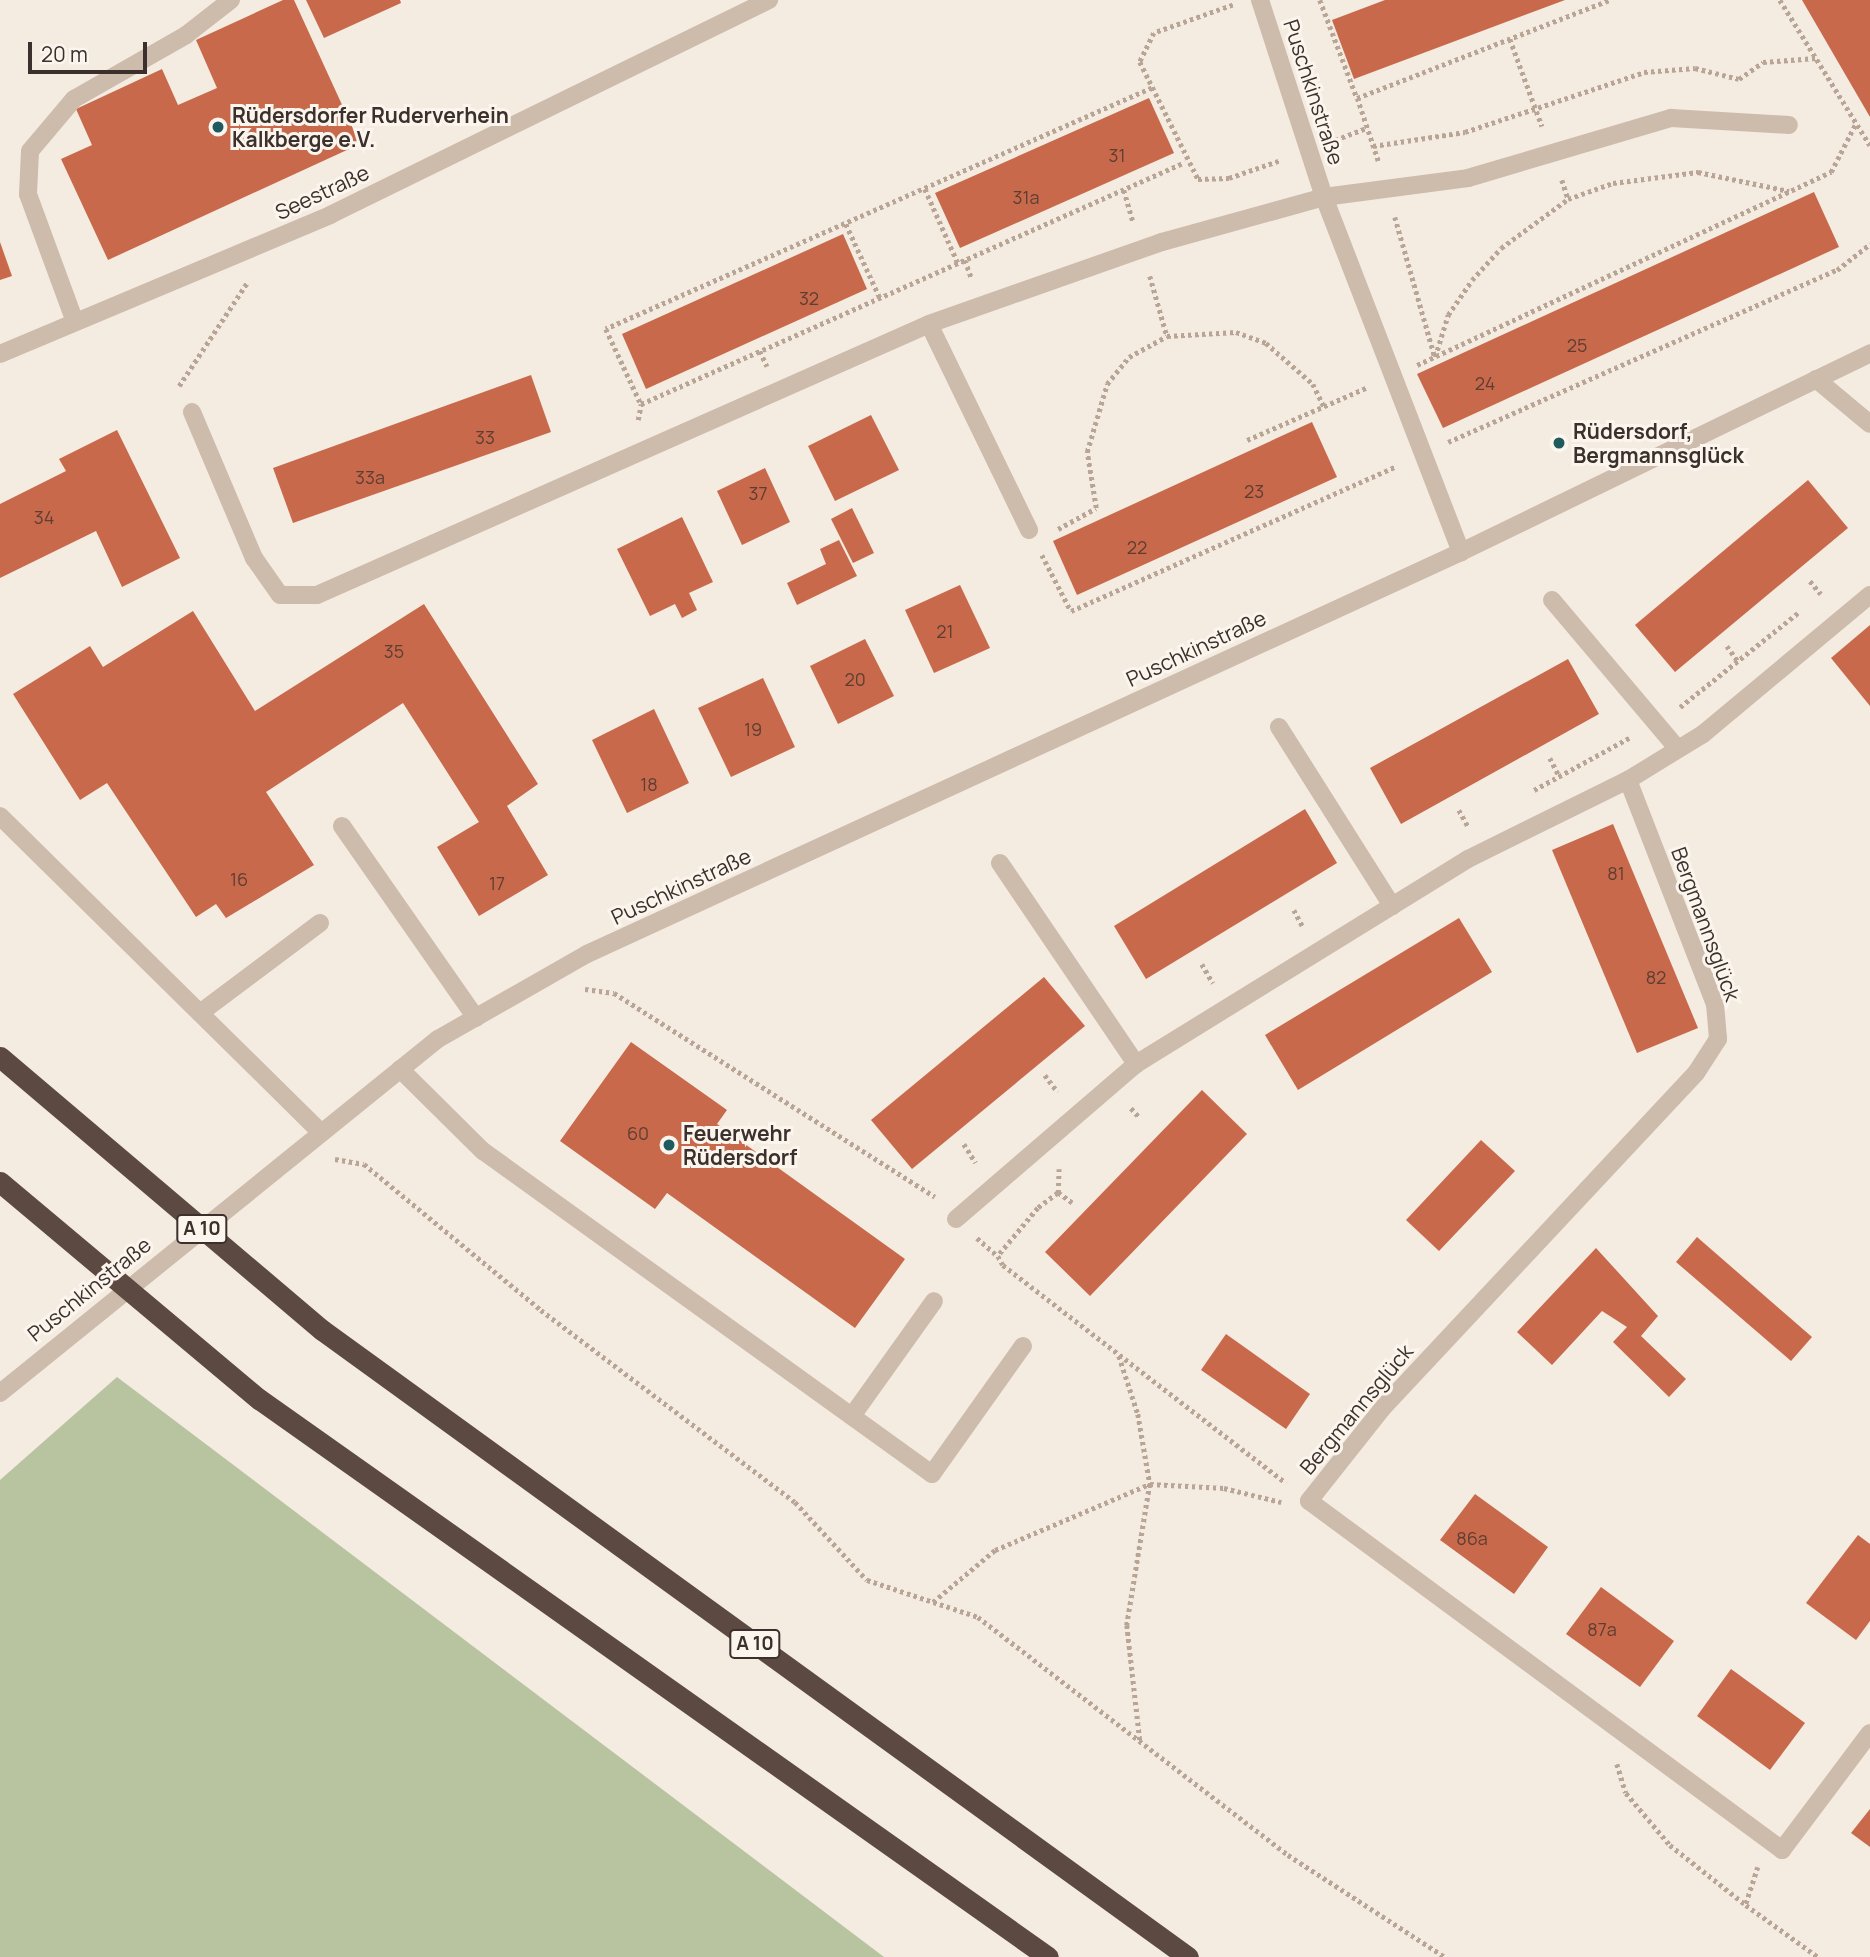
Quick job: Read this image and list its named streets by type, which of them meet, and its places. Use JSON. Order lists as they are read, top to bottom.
{
  "streets": {
    "highway": ["A 10"],
    "street": ["Puschkinstraße", "Seestraße", "Bergmannsglück"]
  },
  "places": ["Rüdersdorfer Ruderverhein Kalkberge e.V.", "Rüdersdorf, Bergmannsglück", "Feuerwehr Rüdersdorf"],
  "house_numbers": [
    "31",
    "31a",
    "32",
    "25",
    "24",
    "33",
    "33a",
    "23",
    "37",
    "34",
    "22",
    "21",
    "35",
    "20",
    "19",
    "18",
    "81",
    "16",
    "17",
    "82",
    "60",
    "86a",
    "87a"
  ],
  "scale_bar": "20 m"
}
